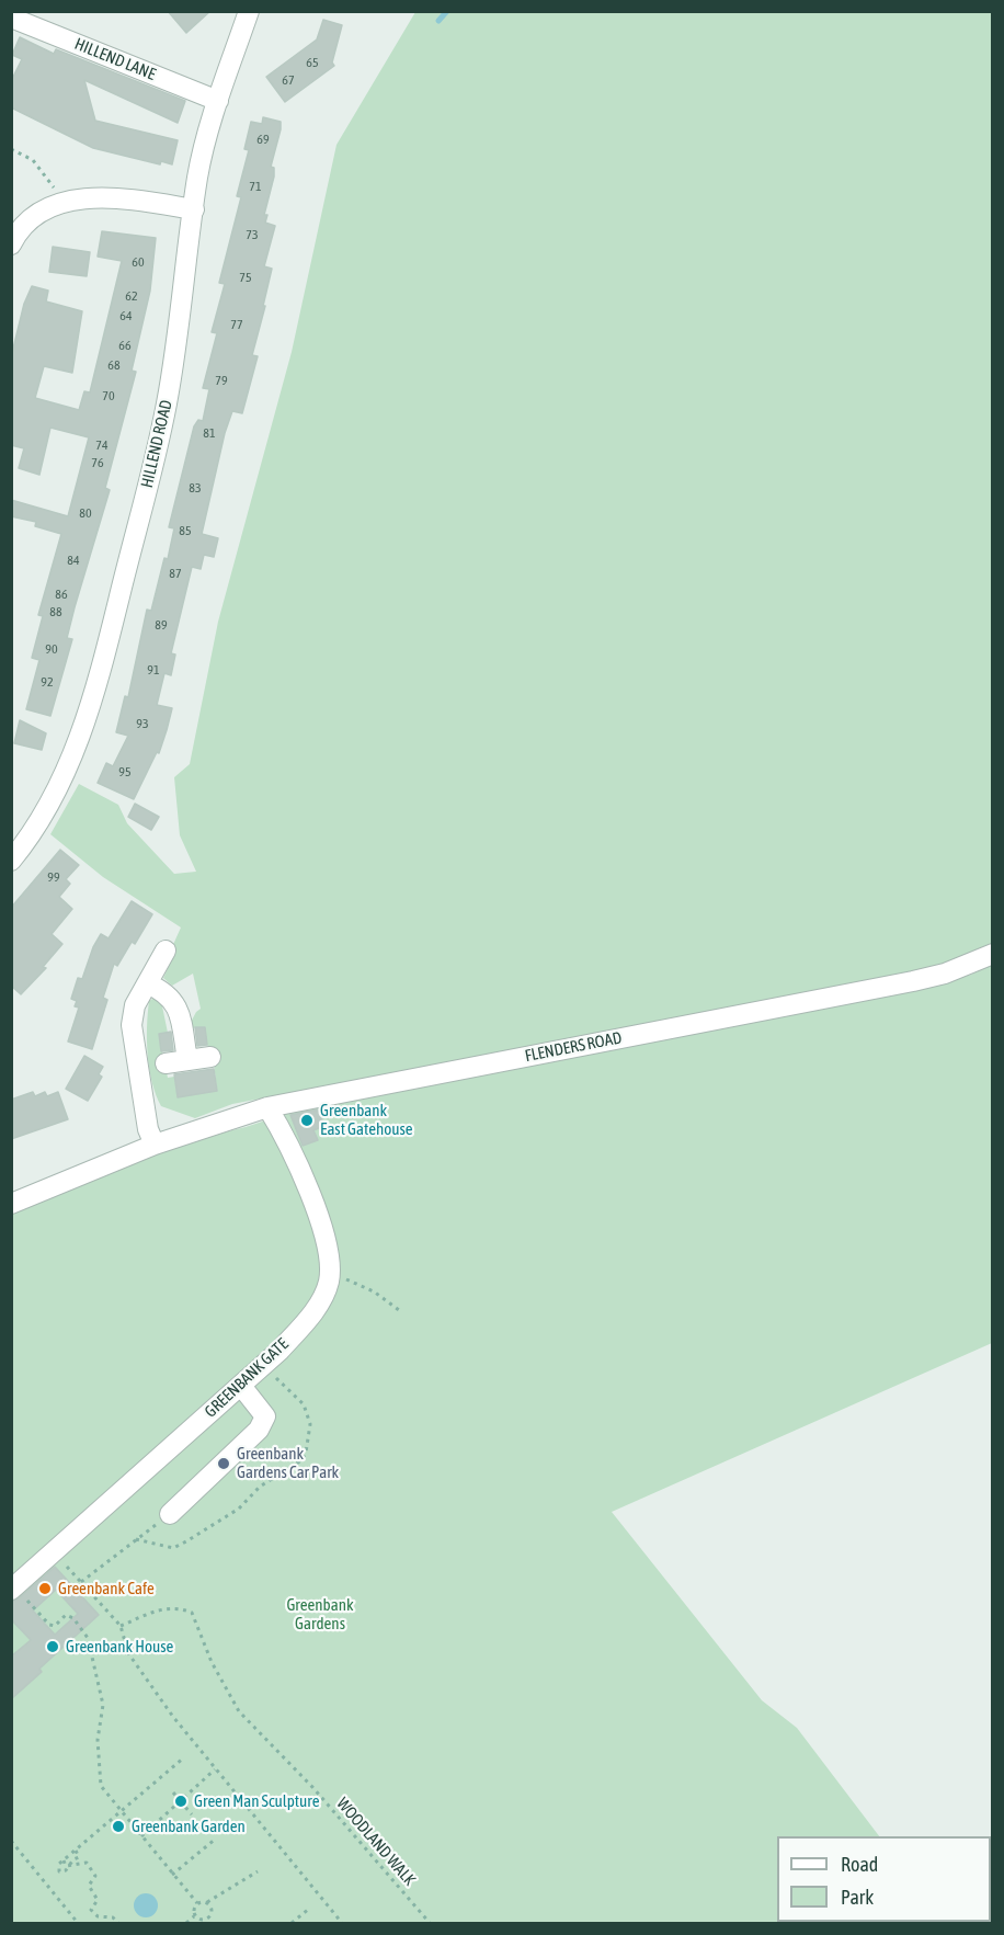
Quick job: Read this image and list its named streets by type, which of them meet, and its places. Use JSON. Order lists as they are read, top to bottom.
{
  "streets": {
    "street": [
      "HILLEND LANE",
      "HILLEND ROAD",
      "FLENDERS ROAD",
      "GREENBANK GATE"
    ],
    "path": ["WOODLAND WALK"]
  },
  "crossings": [
    ["HILLEND LANE", "HILLEND ROAD"],
    ["FLENDERS ROAD", "GREENBANK GATE"]
  ],
  "parks": ["Greenbank Gardens"],
  "places": [
    "Greenbank East Gatehouse",
    "Greenbank Gardens Car Park",
    "Greenbank Cafe",
    "Greenbank House",
    "Green Man Sculpture",
    "Greenbank Garden"
  ],
  "house_numbers": [
    "65",
    "67",
    "69",
    "71",
    "73",
    "60",
    "75",
    "62",
    "64",
    "77",
    "66",
    "68",
    "79",
    "70",
    "81",
    "74",
    "76",
    "83",
    "80",
    "85",
    "84",
    "87",
    "86",
    "88",
    "89",
    "90",
    "91",
    "92",
    "93",
    "95",
    "99"
  ],
  "legend": ["Road", "Park"]
}
